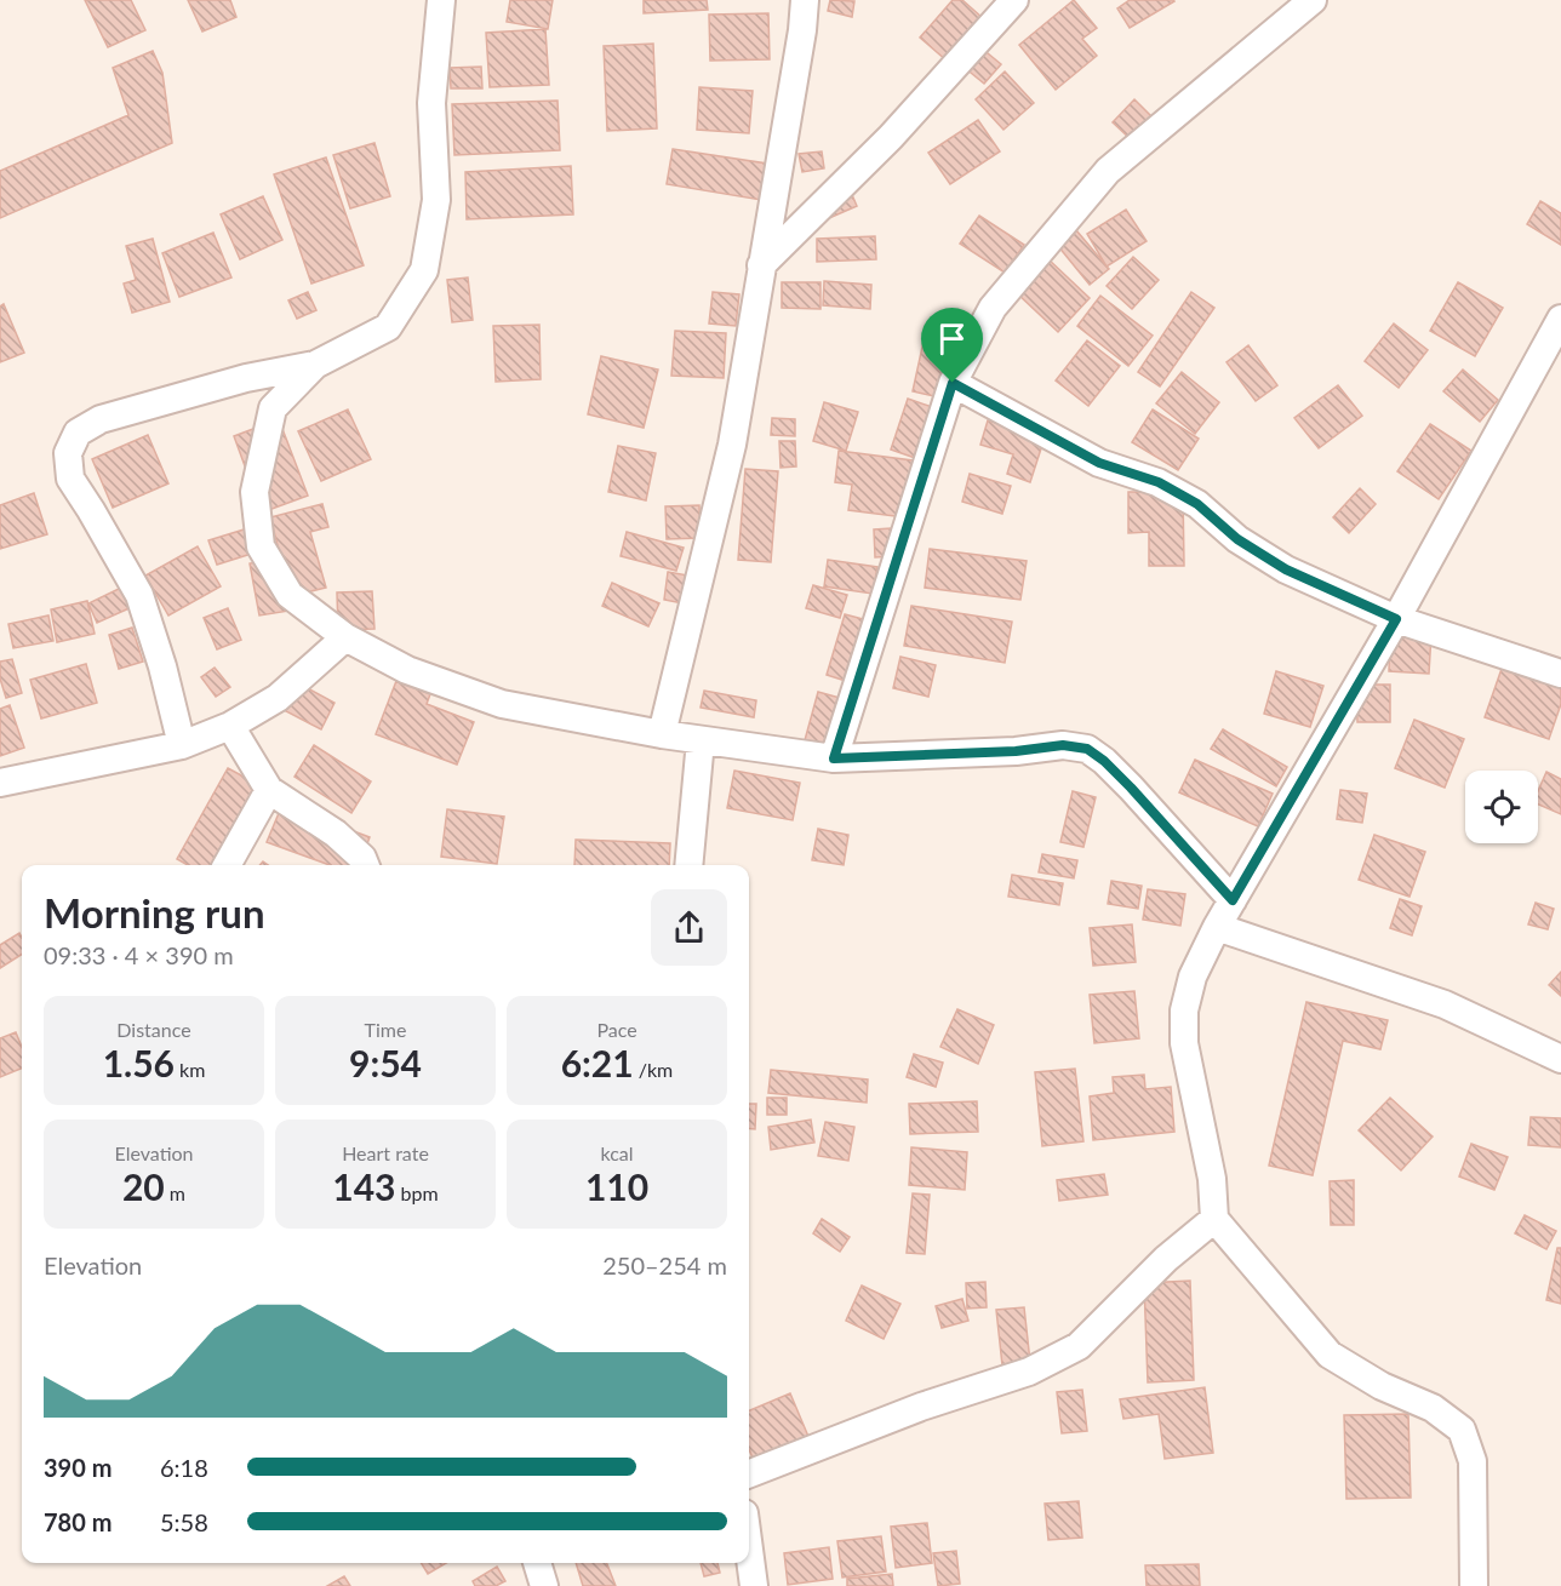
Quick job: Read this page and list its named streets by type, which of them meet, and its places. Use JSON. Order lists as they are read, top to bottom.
{
  "page": {
    "heading": ["Morning run", "09:33 · 4 × 390 m"],
    "stats": [
      ["Distance", "1.56 km"],
      ["Time", "9:54"],
      ["Pace", "6:21 /km"],
      ["Elevation", "20 m"],
      ["Heart rate", "143 bpm"],
      ["kcal", "110"]
    ],
    "chart": ["Elevation", "250–254 m"],
    "list": [
      {
        "name": "390 m",
        "note": "6:18"
      },
      {
        "name": "780 m",
        "note": "5:58"
      }
    ]
  }
}
